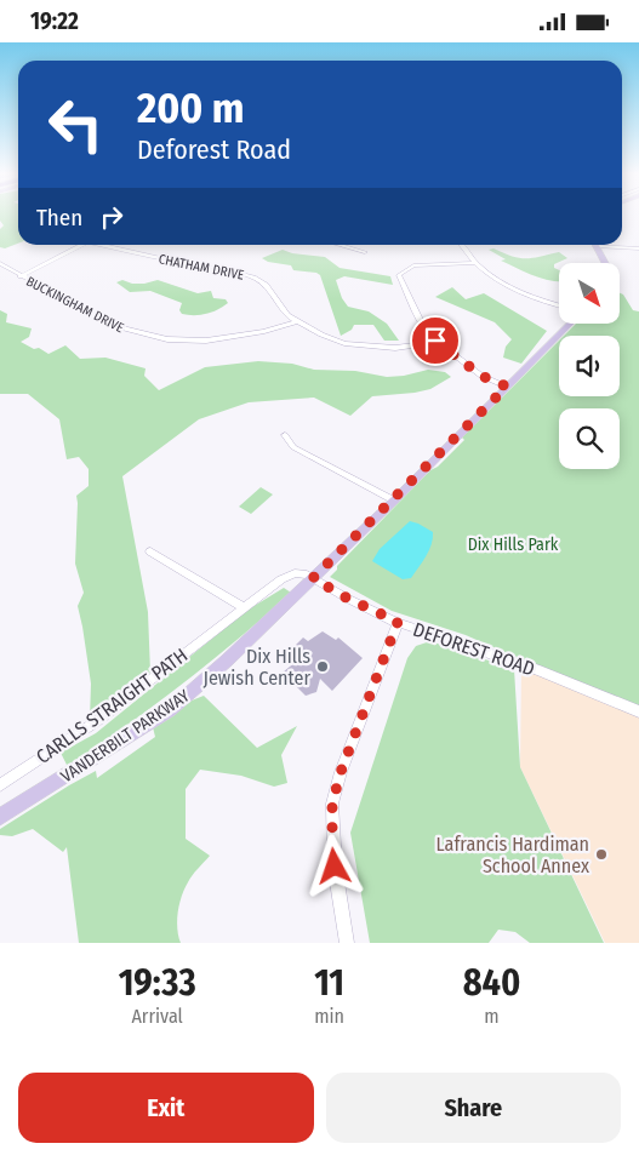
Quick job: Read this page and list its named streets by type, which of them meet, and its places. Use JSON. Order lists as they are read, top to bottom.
{
  "streets": {
    "main road": ["VANDERBILT PARKWAY"],
    "street": [
      "CHATHAM DRIVE",
      "BUCKINGHAM DRIVE",
      "DEFOREST ROAD",
      "CARLLS STRAIGHT PATH"
    ]
  },
  "crossings": [
    ["CHATHAM DRIVE", "BUCKINGHAM DRIVE"],
    ["DEFOREST ROAD", "CARLLS STRAIGHT PATH"],
    ["DEFOREST ROAD", "VANDERBILT PARKWAY"],
    ["CARLLS STRAIGHT PATH", "VANDERBILT PARKWAY"]
  ],
  "parks": ["Dix Hills Park"],
  "places": ["Dix Hills Jewish Center", "Lafrancis Hardiman School Annex"],
  "north": "bottom right",
  "page": {
    "status": "19:22",
    "turn": ["200 m", "Deforest Road"],
    "then": "Then",
    "eta": [
      "19:33",
      "Arrival",
      "11",
      "min",
      "840",
      "m"
    ],
    "buttons": ["Exit", "Share"]
  }
}
